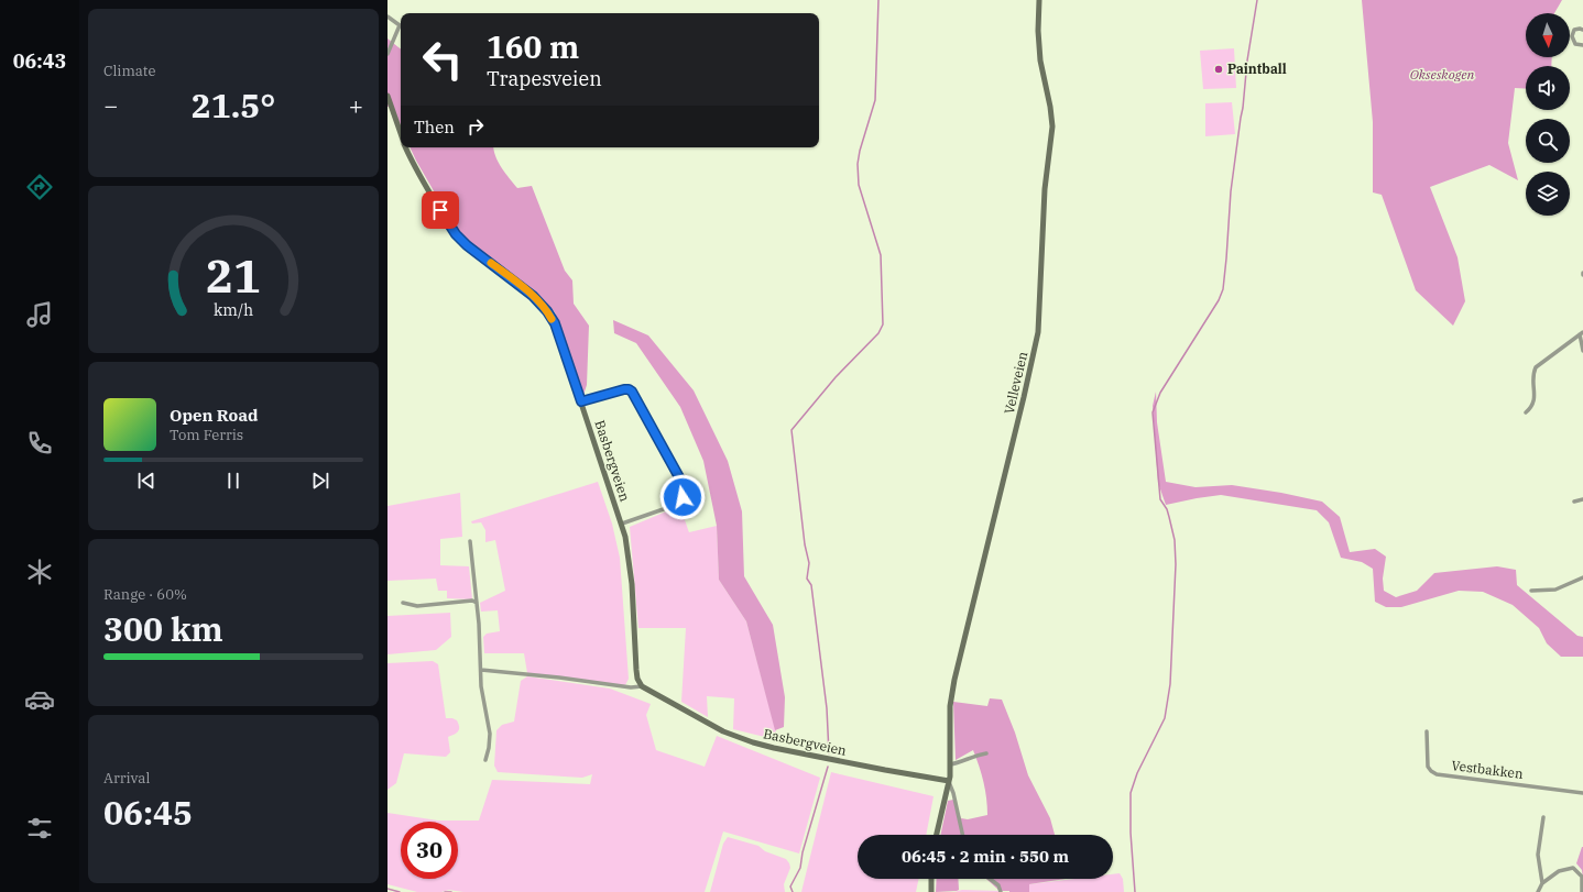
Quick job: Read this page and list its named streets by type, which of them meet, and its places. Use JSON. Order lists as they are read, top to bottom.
{
  "streets": {
    "main road": ["Velleveien", "Basbergveien"],
    "street": ["Vestbakken"]
  },
  "crossings": [
    ["Velleveien", "Basbergveien"]
  ],
  "parks": ["Okseskogen"],
  "places": ["Paintball"],
  "north": "bottom",
  "page": {
    "tabs": "06:43",
    "tile": [
      "Climate",
      ["Range · 60%", "300 km"],
      ["Arrival", "06:45"]
    ],
    "turn": ["160 m", "Trapesveien"],
    "heat": ["−", "21.5°", "+"],
    "then": "Then",
    "song": ["Open Road", "Tom Ferris"],
    "limit": "30",
    "trip": "06:45 · 2 min · 550 m",
    "gauge": ["21", "km/h"]
  }
}
